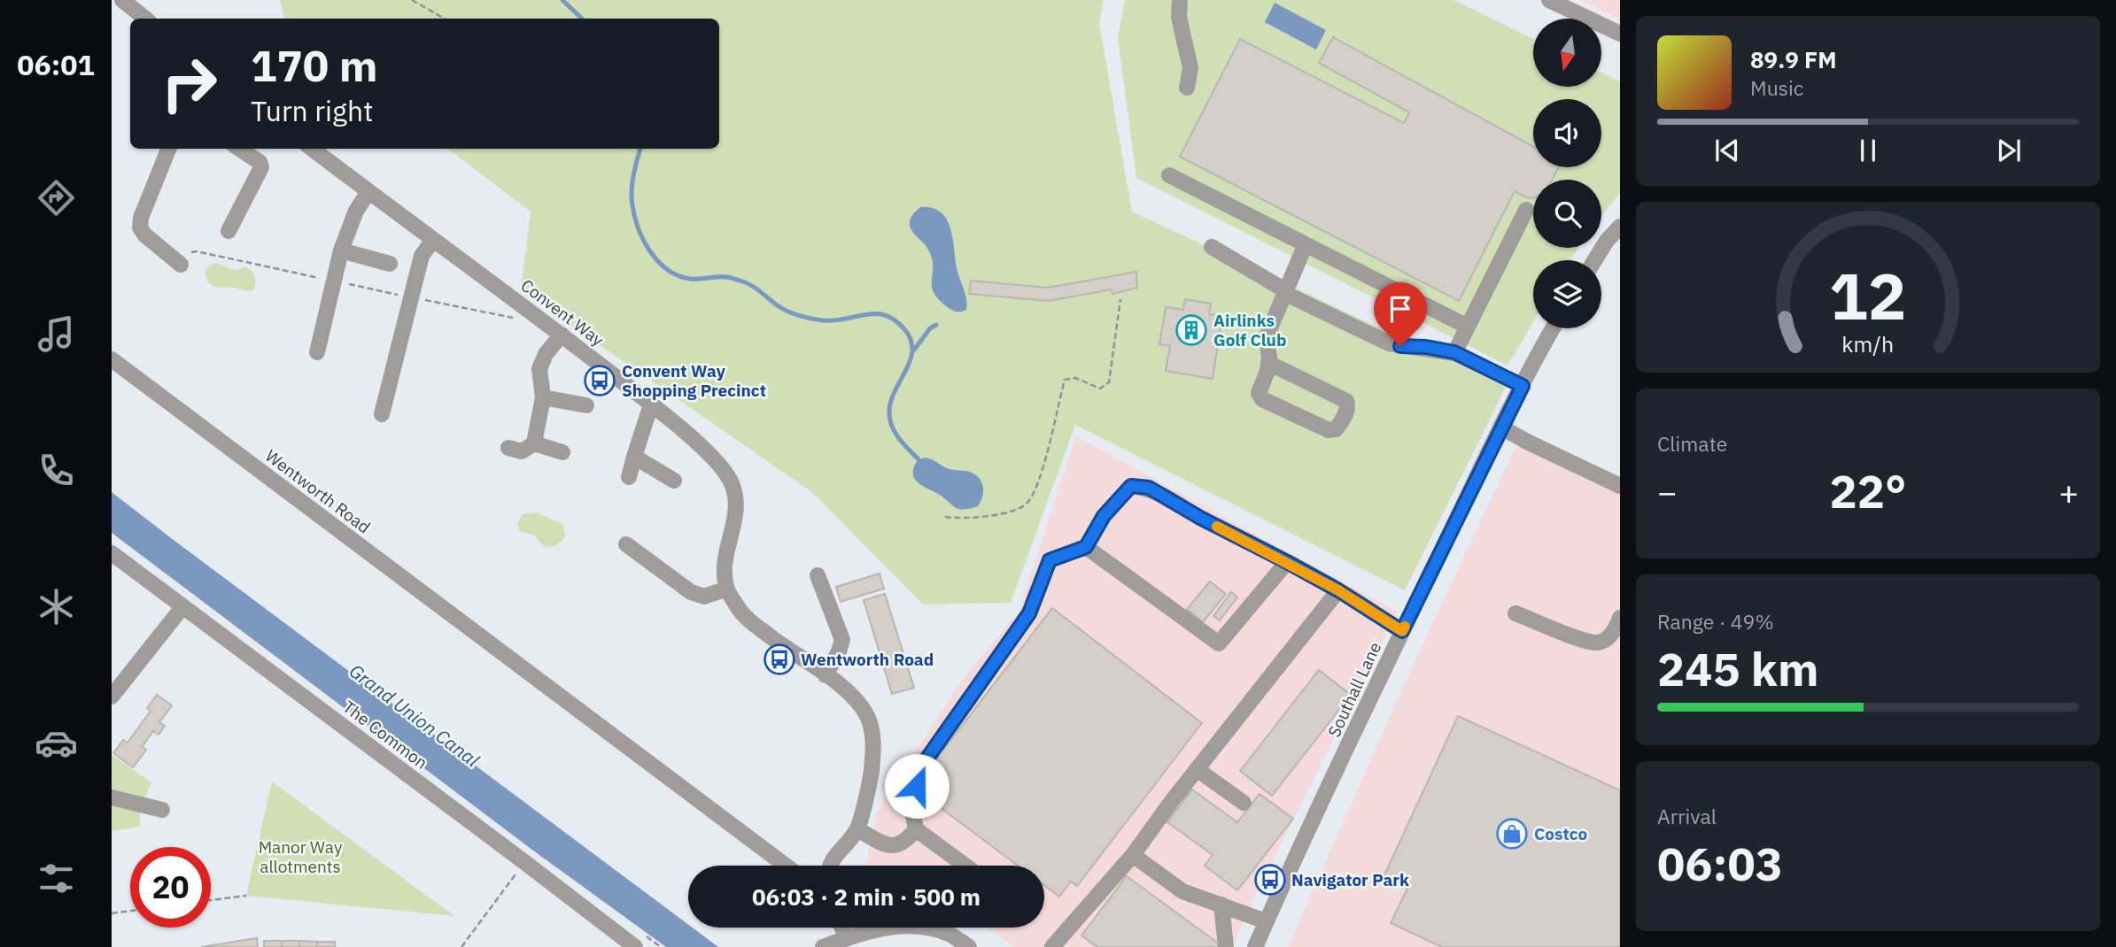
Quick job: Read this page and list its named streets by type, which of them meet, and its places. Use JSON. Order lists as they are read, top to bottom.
{
  "streets": {
    "street": [
      "Convent Way",
      "Wentworth Road",
      "Southall Lane",
      "The Common"
    ]
  },
  "water": ["Grand Union Canal"],
  "parks": ["Manor Way allotments"],
  "places": {
    "building": ["Airlinks Golf Club"],
    "bus stop": ["Convent Way Shopping Precinct", "Wentworth Road", "Navigator Park"],
    "shop": ["Costco"]
  },
  "north": "bottom",
  "page": {
    "tabs": "06:01",
    "turn": ["170 m", "Turn right"],
    "song": ["89.9 FM", "Music"],
    "tile": [
      "Climate",
      ["Range · 49%", "245 km"],
      ["Arrival", "06:03"]
    ],
    "heat": ["−", "22°", "+"],
    "limit": "20",
    "trip": "06:03 · 2 min · 500 m",
    "gauge": ["12", "km/h"]
  }
}
